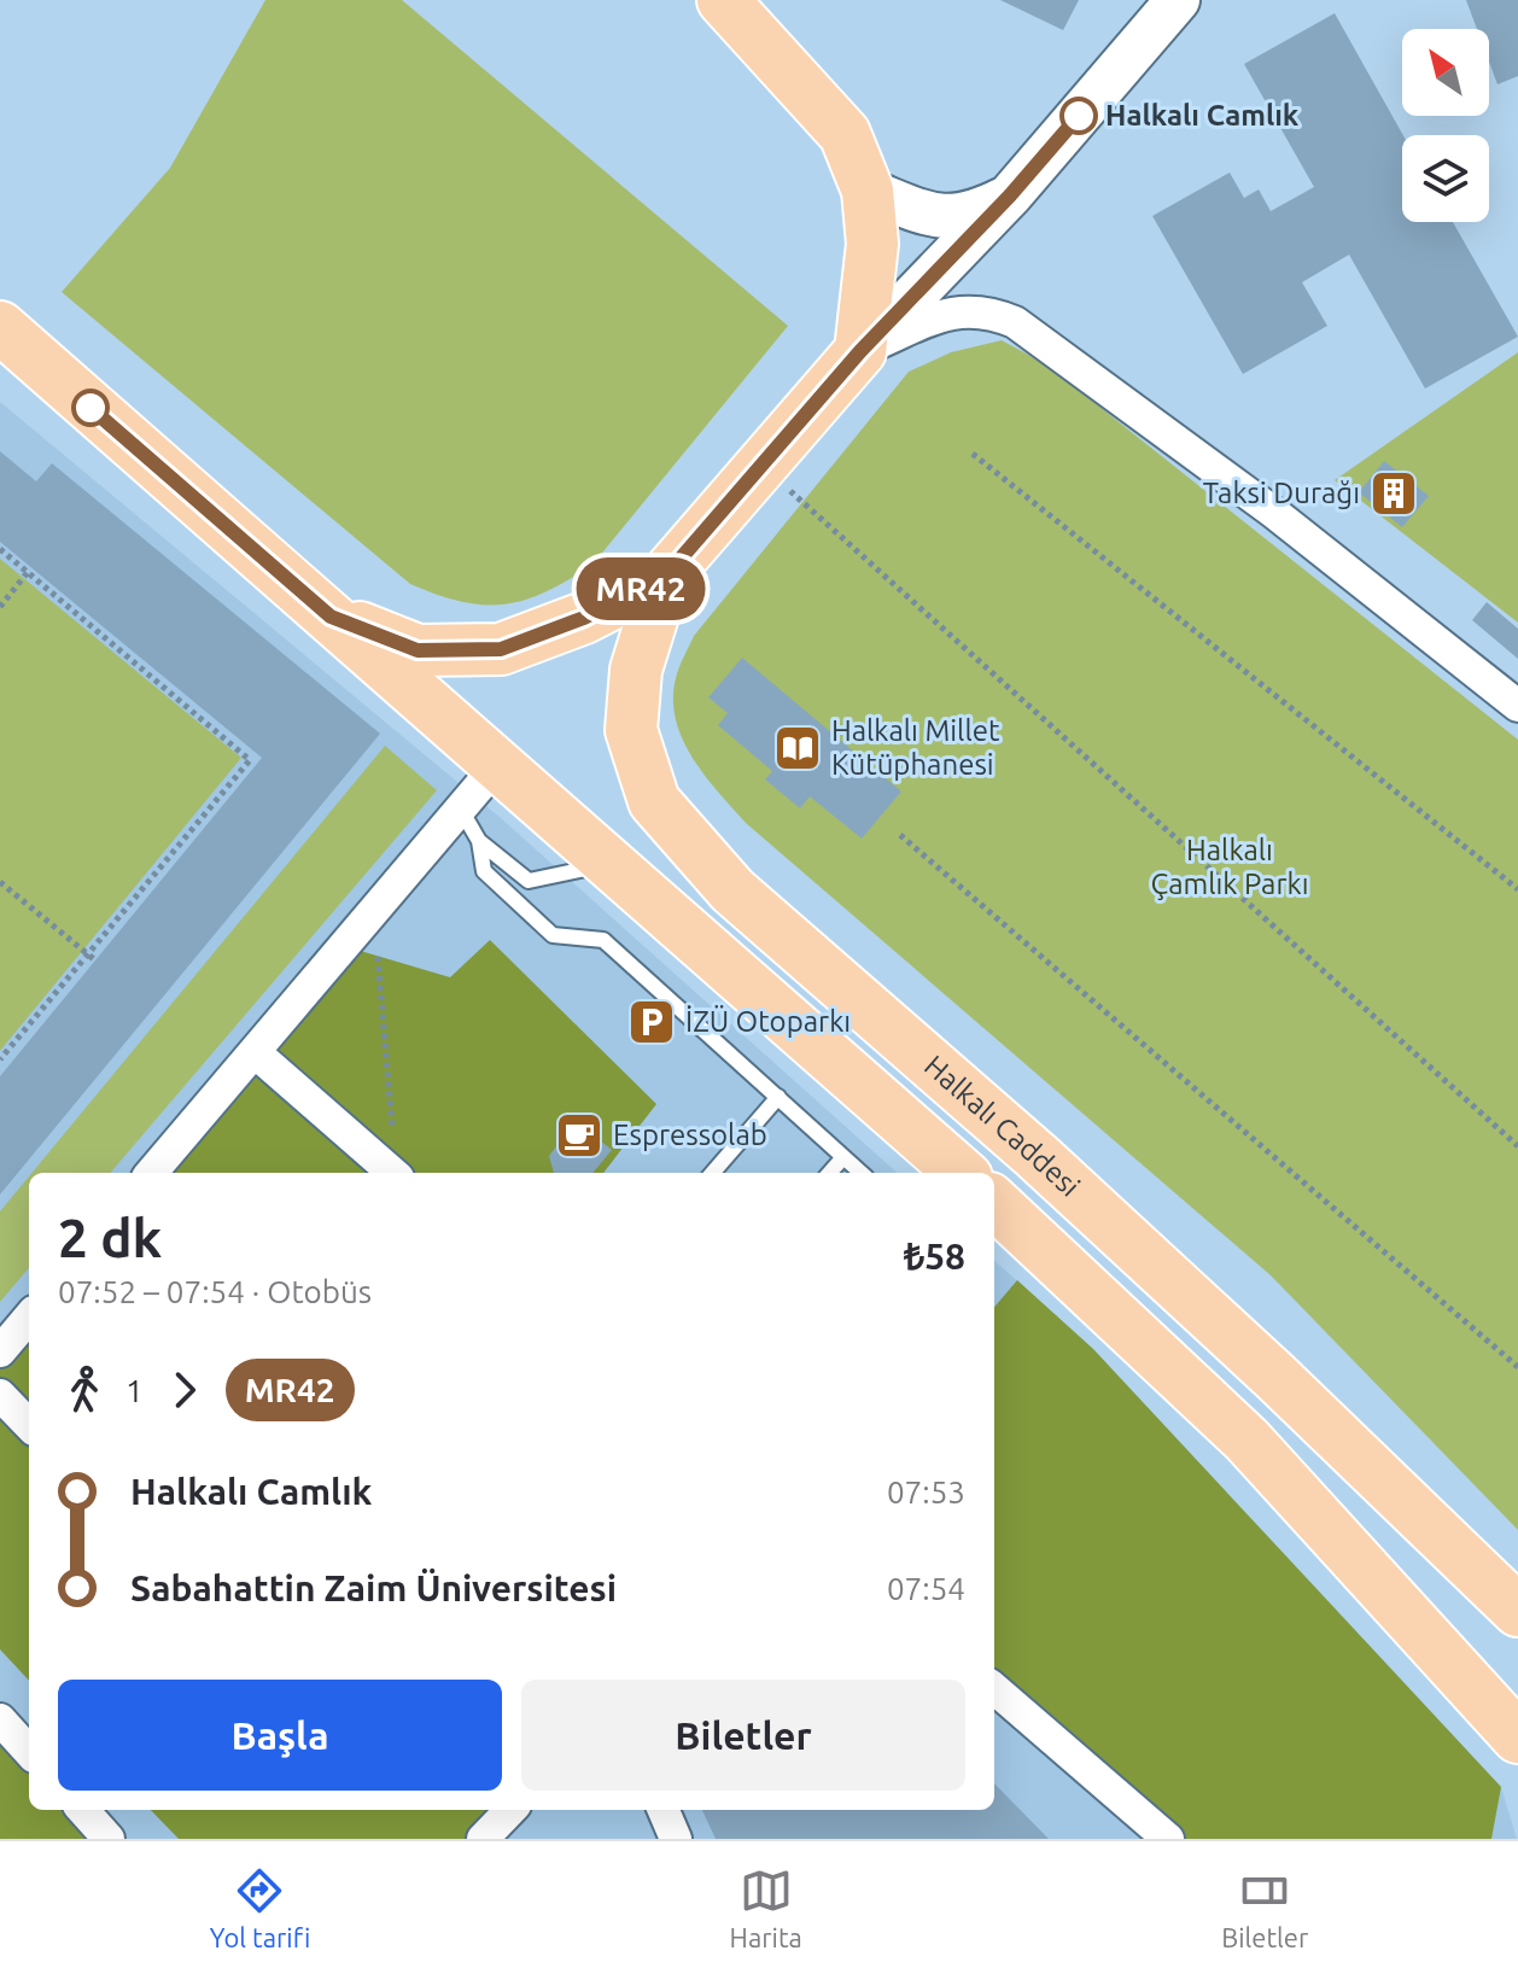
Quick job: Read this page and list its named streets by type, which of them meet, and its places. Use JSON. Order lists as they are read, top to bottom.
{
  "streets": {
    "main road": ["Halkalı Caddesi"]
  },
  "parks": ["Halkalı Çamlık Parkı"],
  "places": {
    "other": ["Halkalı Camlık"],
    "building": ["Taksi Durağı"],
    "library": ["Halkalı Millet Kütüphanesi"],
    "parking": ["İZÜ Otoparkı"],
    "cafe": ["Espressolab"]
  },
  "lines": ["bus line MR42"],
  "north": "top left",
  "page": {
    "on_map": "MR42",
    "heading": ["2 dk", "07:52 – 07:54 · Otobüs", "₺58"],
    "legs": ["1", "MR42"],
    "list": [
      {
        "name": "Halkalı Camlık",
        "value": "07:53"
      },
      {
        "name": "Sabahattin Zaim Üniversitesi",
        "value": "07:54"
      }
    ],
    "buttons": ["Başla", "Biletler"],
    "tabs": ["Yol tarifi", "Harita", "Biletler"]
  }
}
